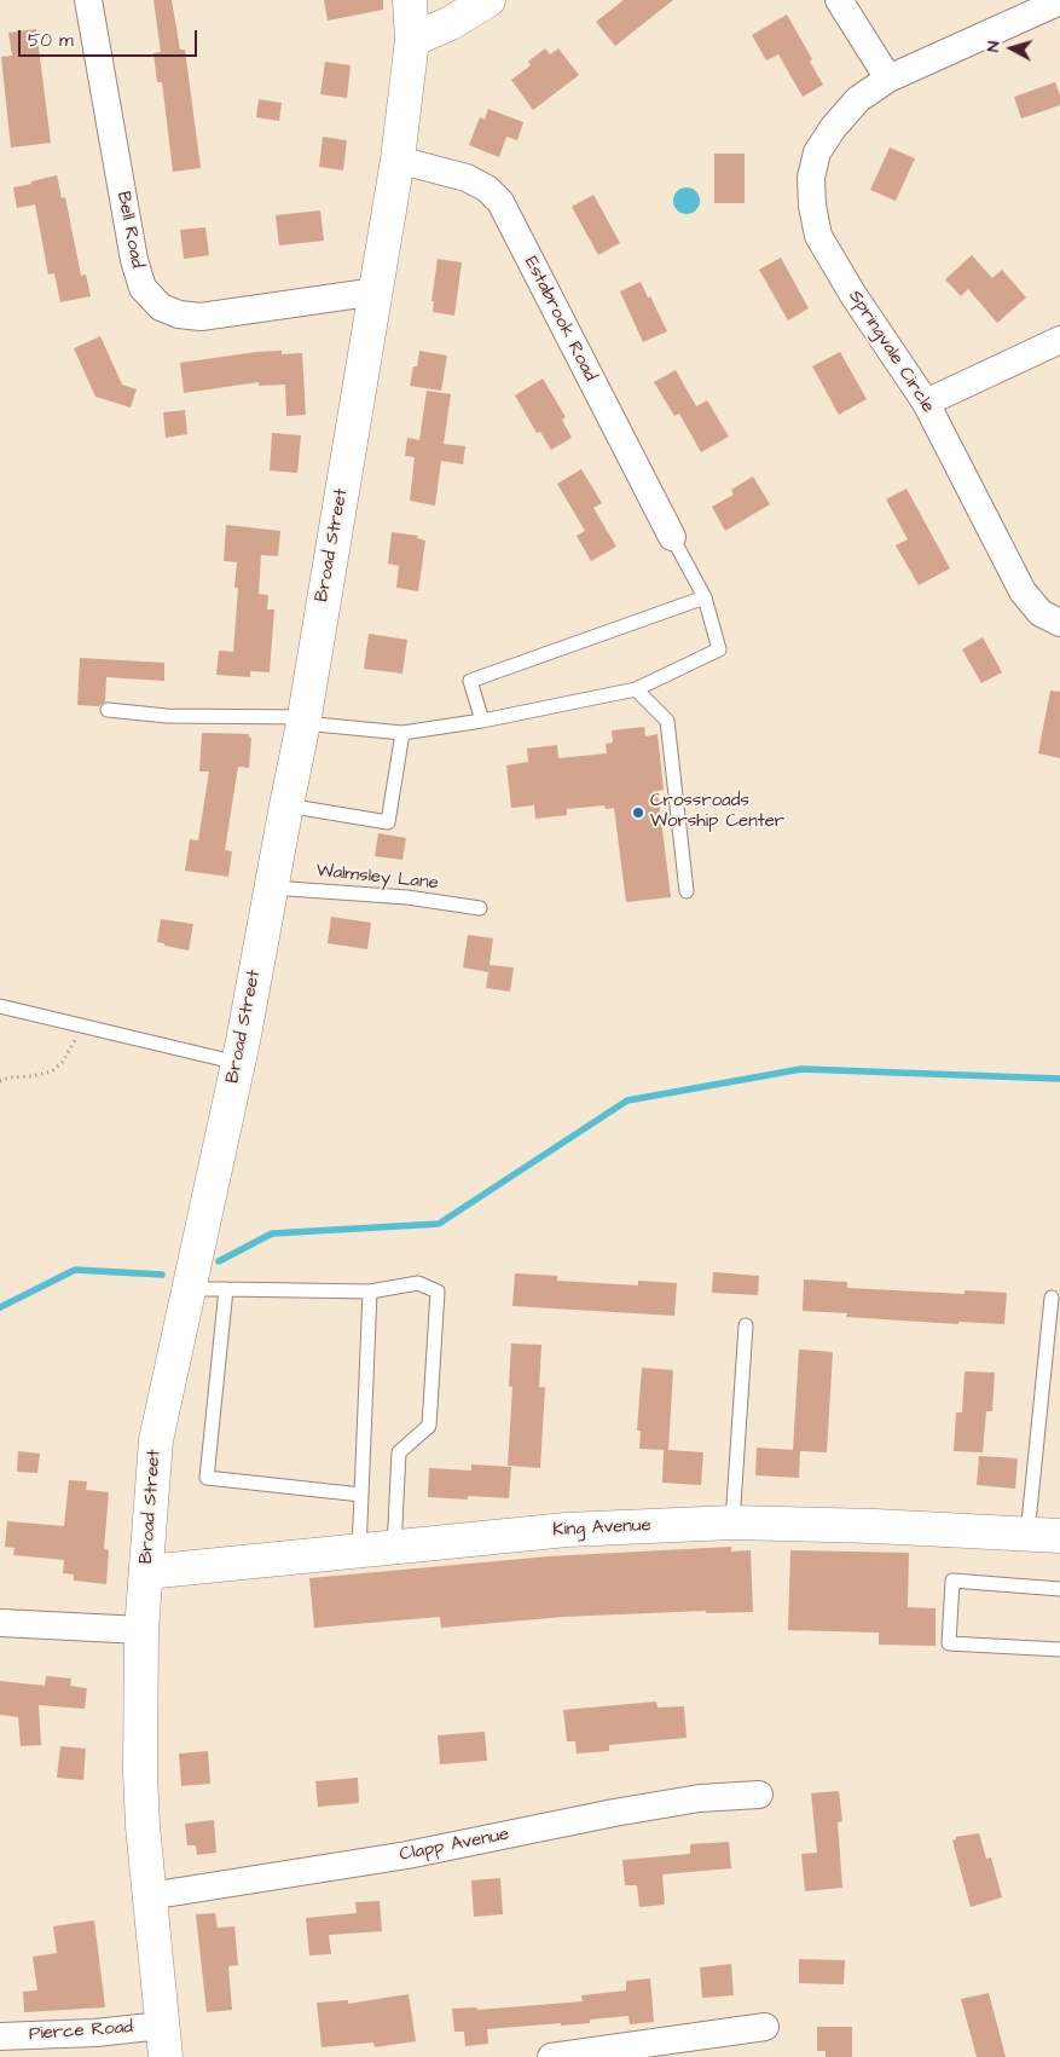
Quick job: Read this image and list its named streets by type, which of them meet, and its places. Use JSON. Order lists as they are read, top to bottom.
{
  "streets": {
    "main road": ["Broad Street", "King Avenue"],
    "street": [
      "Bell Road",
      "Estabrook Road",
      "Springvale Circle",
      "Clapp Avenue",
      "Pierce Road"
    ],
    "lane": ["Walmsley Lane"]
  },
  "crossings": [
    ["Bell Road", "Broad Street"],
    ["Estabrook Road", "Broad Street"],
    ["Broad Street", "Walmsley Lane"],
    ["Broad Street", "King Avenue"],
    ["Broad Street", "Clapp Avenue"],
    ["Broad Street", "Pierce Road"]
  ],
  "places": ["Crossroads Worship Center"],
  "scale_bar": "50 m",
  "north": "left"
}
